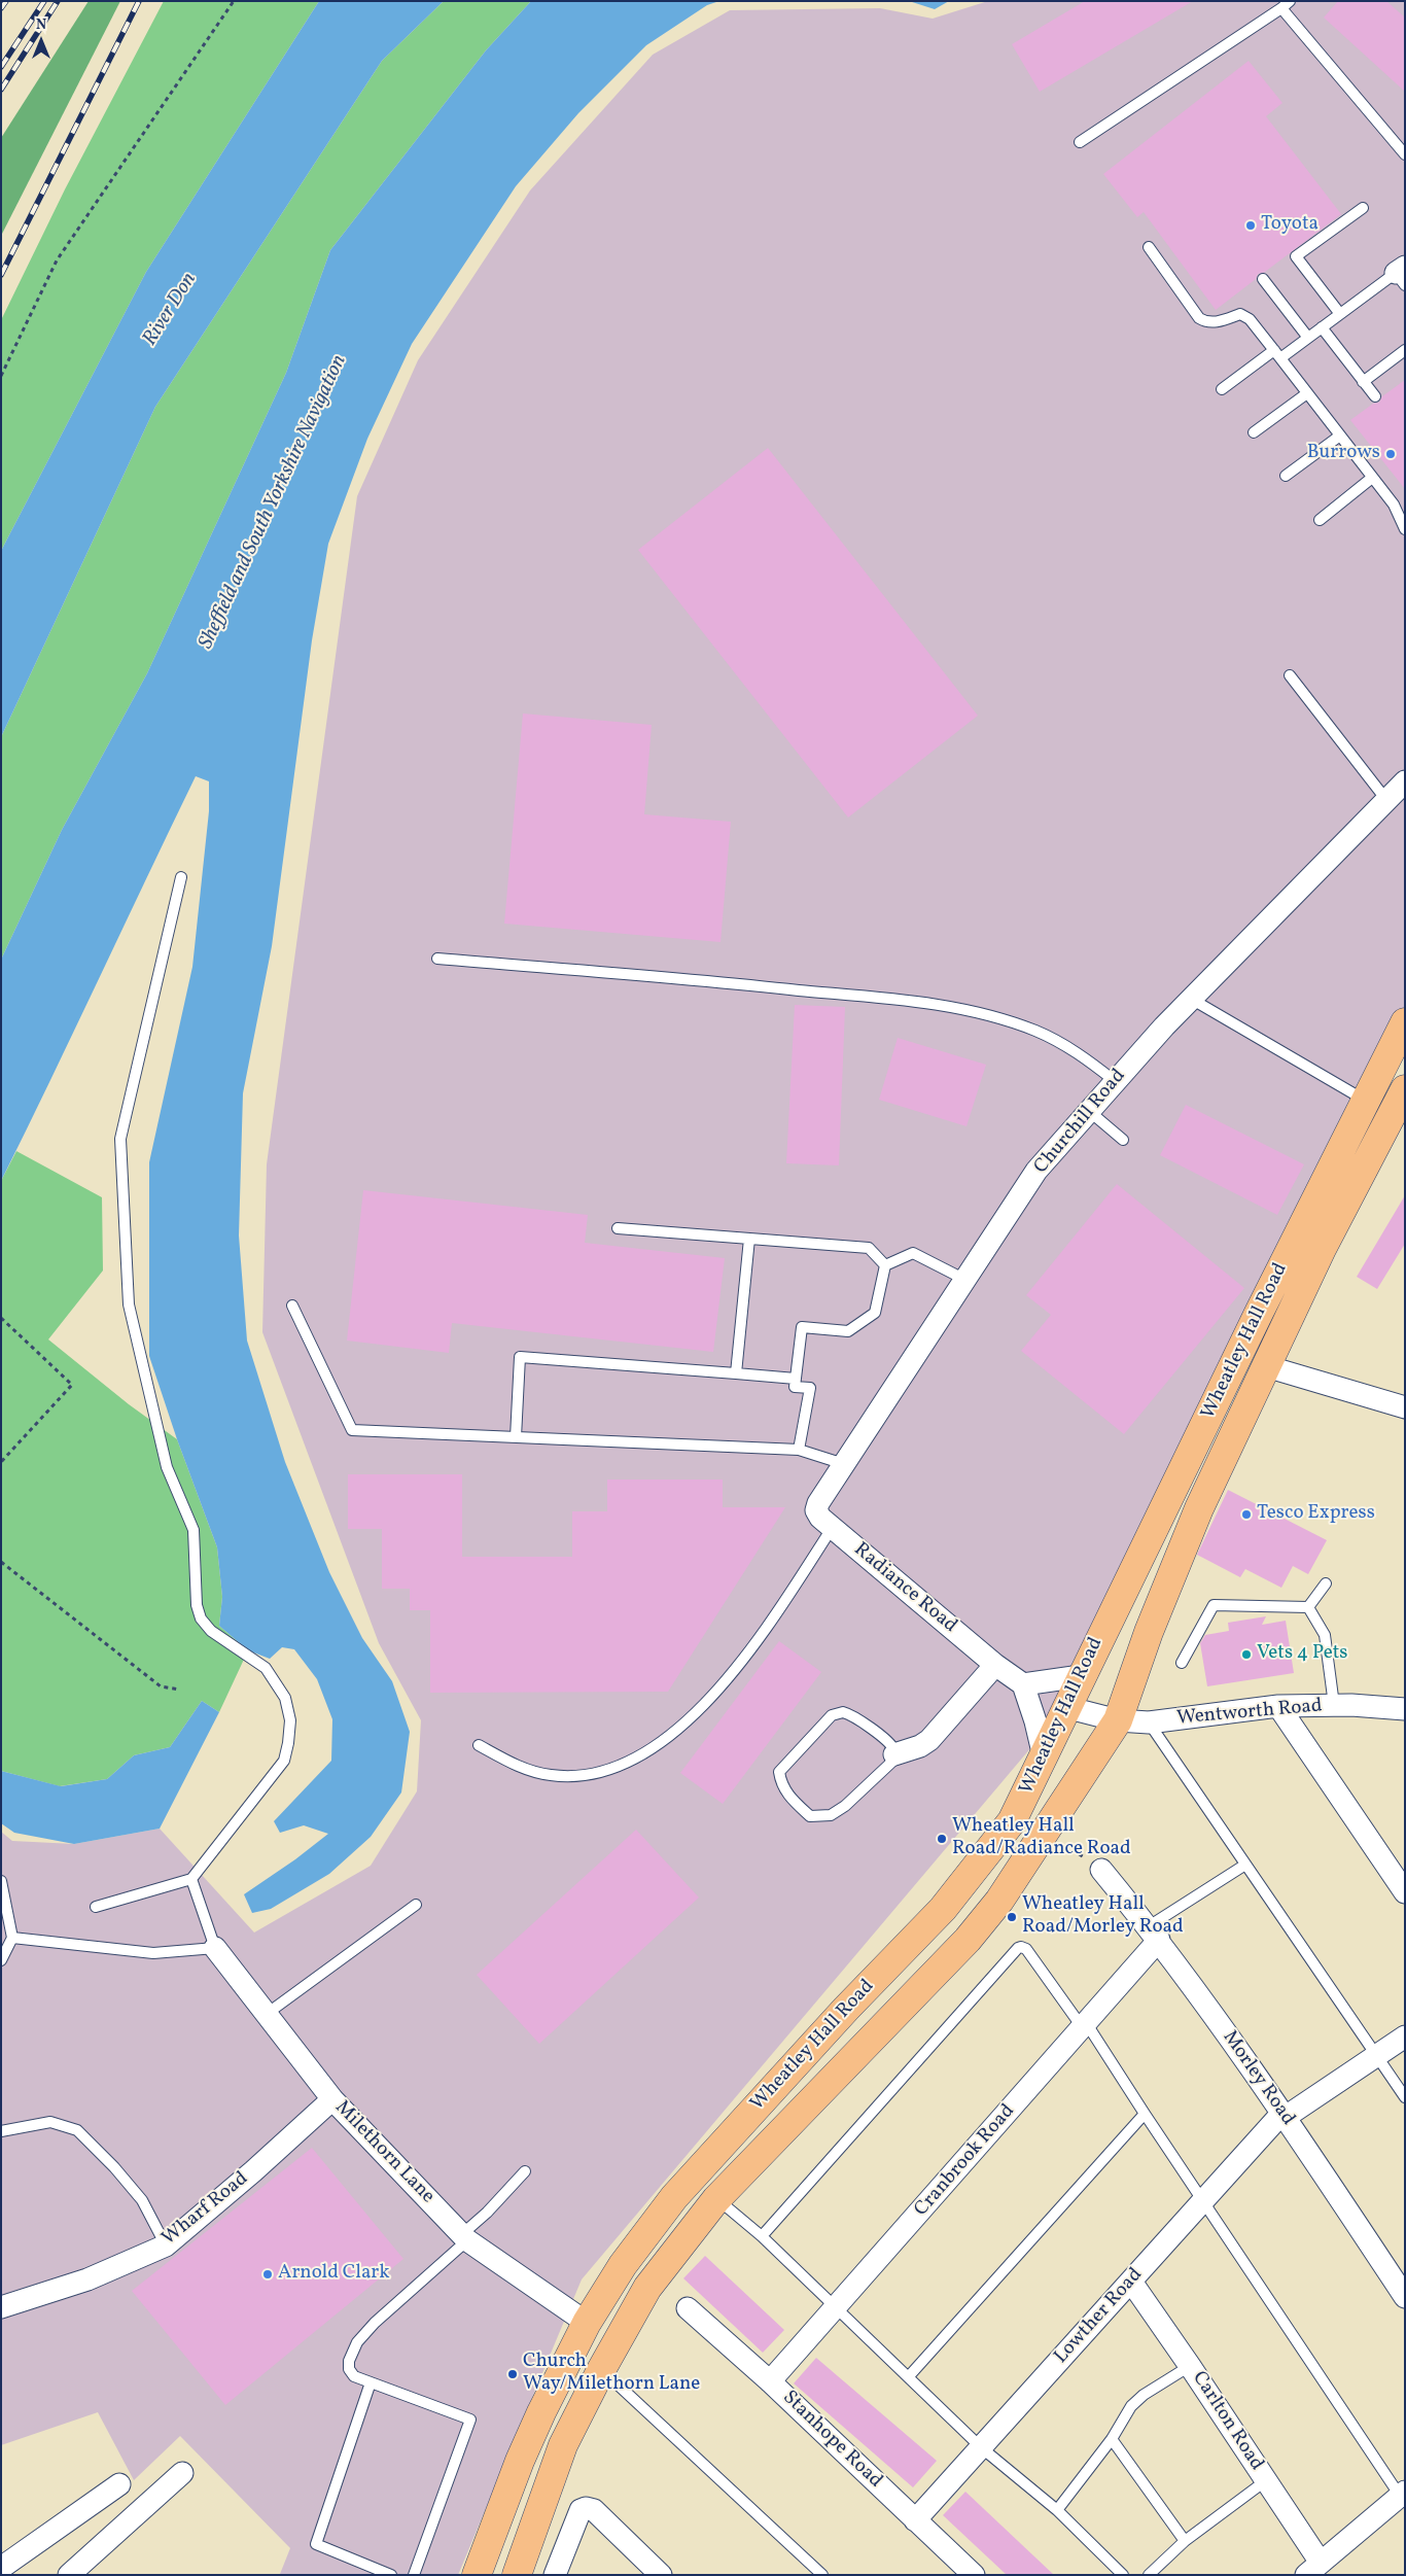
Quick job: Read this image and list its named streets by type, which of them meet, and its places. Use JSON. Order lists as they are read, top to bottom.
{
  "streets": {
    "highway": ["Wheatley Hall Road"],
    "street": [
      "Churchill Road",
      "Radiance Road",
      "Wentworth Road",
      "Morley Road",
      "Milethorn Lane",
      "Cranbrook Road",
      "Wharf Road",
      "Lowther Road",
      "Carlton Road",
      "Stanhope Road"
    ]
  },
  "crossings": [
    ["Churchill Road", "Radiance Road"],
    ["Wheatley Hall Road", "Wentworth Road"],
    ["Wheatley Hall Road", "Milethorn Lane"],
    ["Morley Road", "Cranbrook Road"],
    ["Morley Road", "Lowther Road"],
    ["Milethorn Lane", "Wharf Road"],
    ["Cranbrook Road", "Stanhope Road"],
    ["Lowther Road", "Carlton Road"],
    ["Lowther Road", "Stanhope Road"]
  ],
  "water": ["River Don", "Sheffield and South Yorkshire Navigation"],
  "places": [
    "Toyota",
    "Burrows",
    "Tesco Express",
    "Vets 4 Pets",
    "Wheatley Hall Road/Radiance Road",
    "Wheatley Hall Road/Morley Road",
    "Arnold Clark",
    "Church Way/Milethorn Lane"
  ],
  "north": "top"
}
